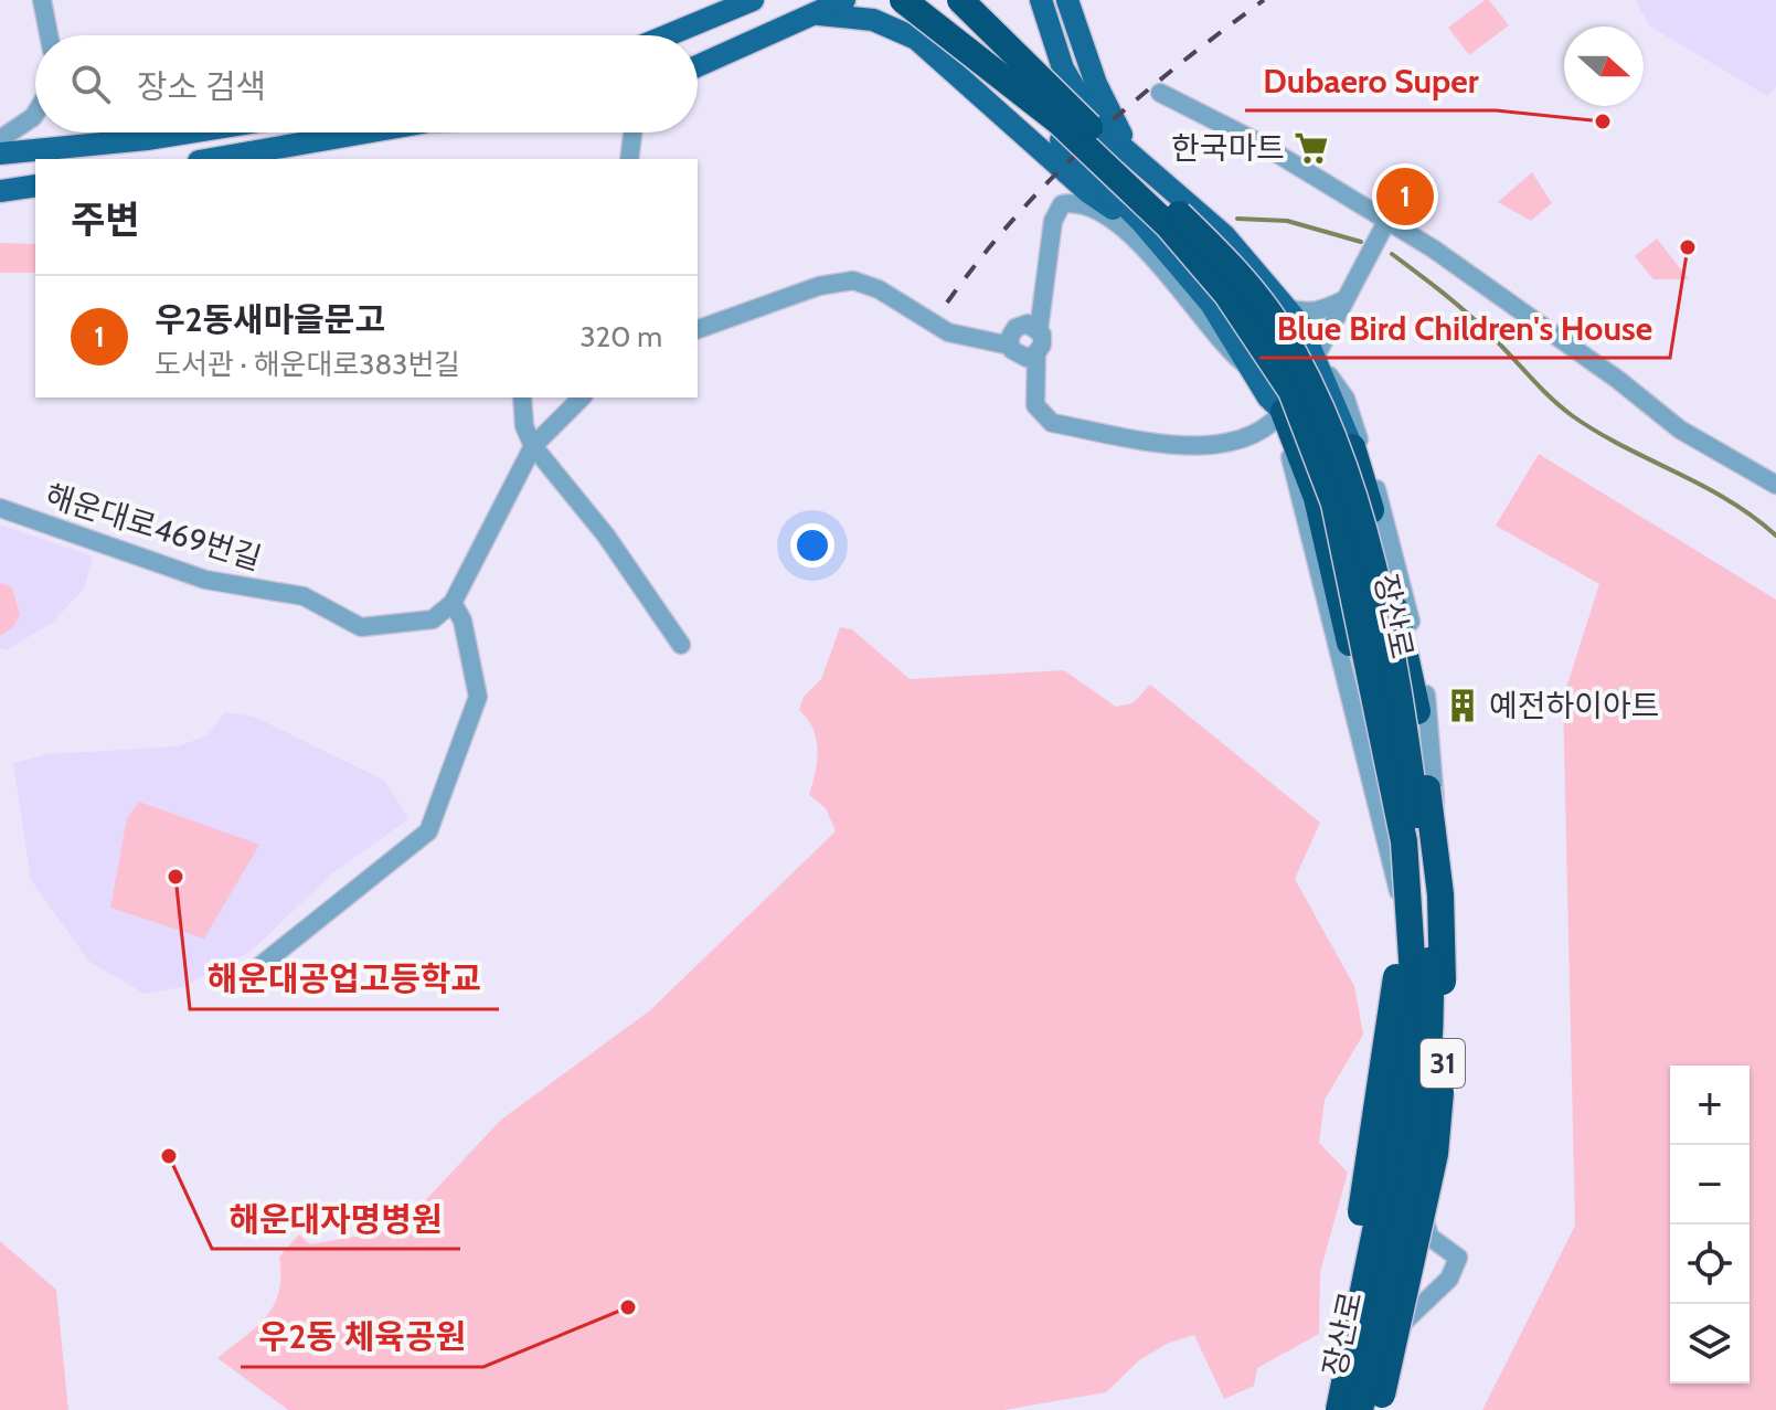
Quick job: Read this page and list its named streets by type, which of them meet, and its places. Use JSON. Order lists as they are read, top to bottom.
{
  "streets": {
    "highway": ["장산로", "31"],
    "street": ["해운대로469번길"]
  },
  "places": {
    "other": [
      "Dubaero Super",
      "Blue Bird Children's House",
      "해운대공업고등학교",
      "해운대자명병원",
      "우2동 체육공원"
    ],
    "supermarket": ["한국마트"],
    "building": ["예전하이아트"]
  },
  "north": "right",
  "page": {
    "search": "장소 검색",
    "heading": "주변",
    "pins": "1",
    "list": [
      {
        "mark": "1",
        "name": "우2동새마을문고",
        "note": "도서관 · 해운대로383번길",
        "value": "320 m"
      }
    ],
    "map_buttons": ["+", "−"]
  }
}
